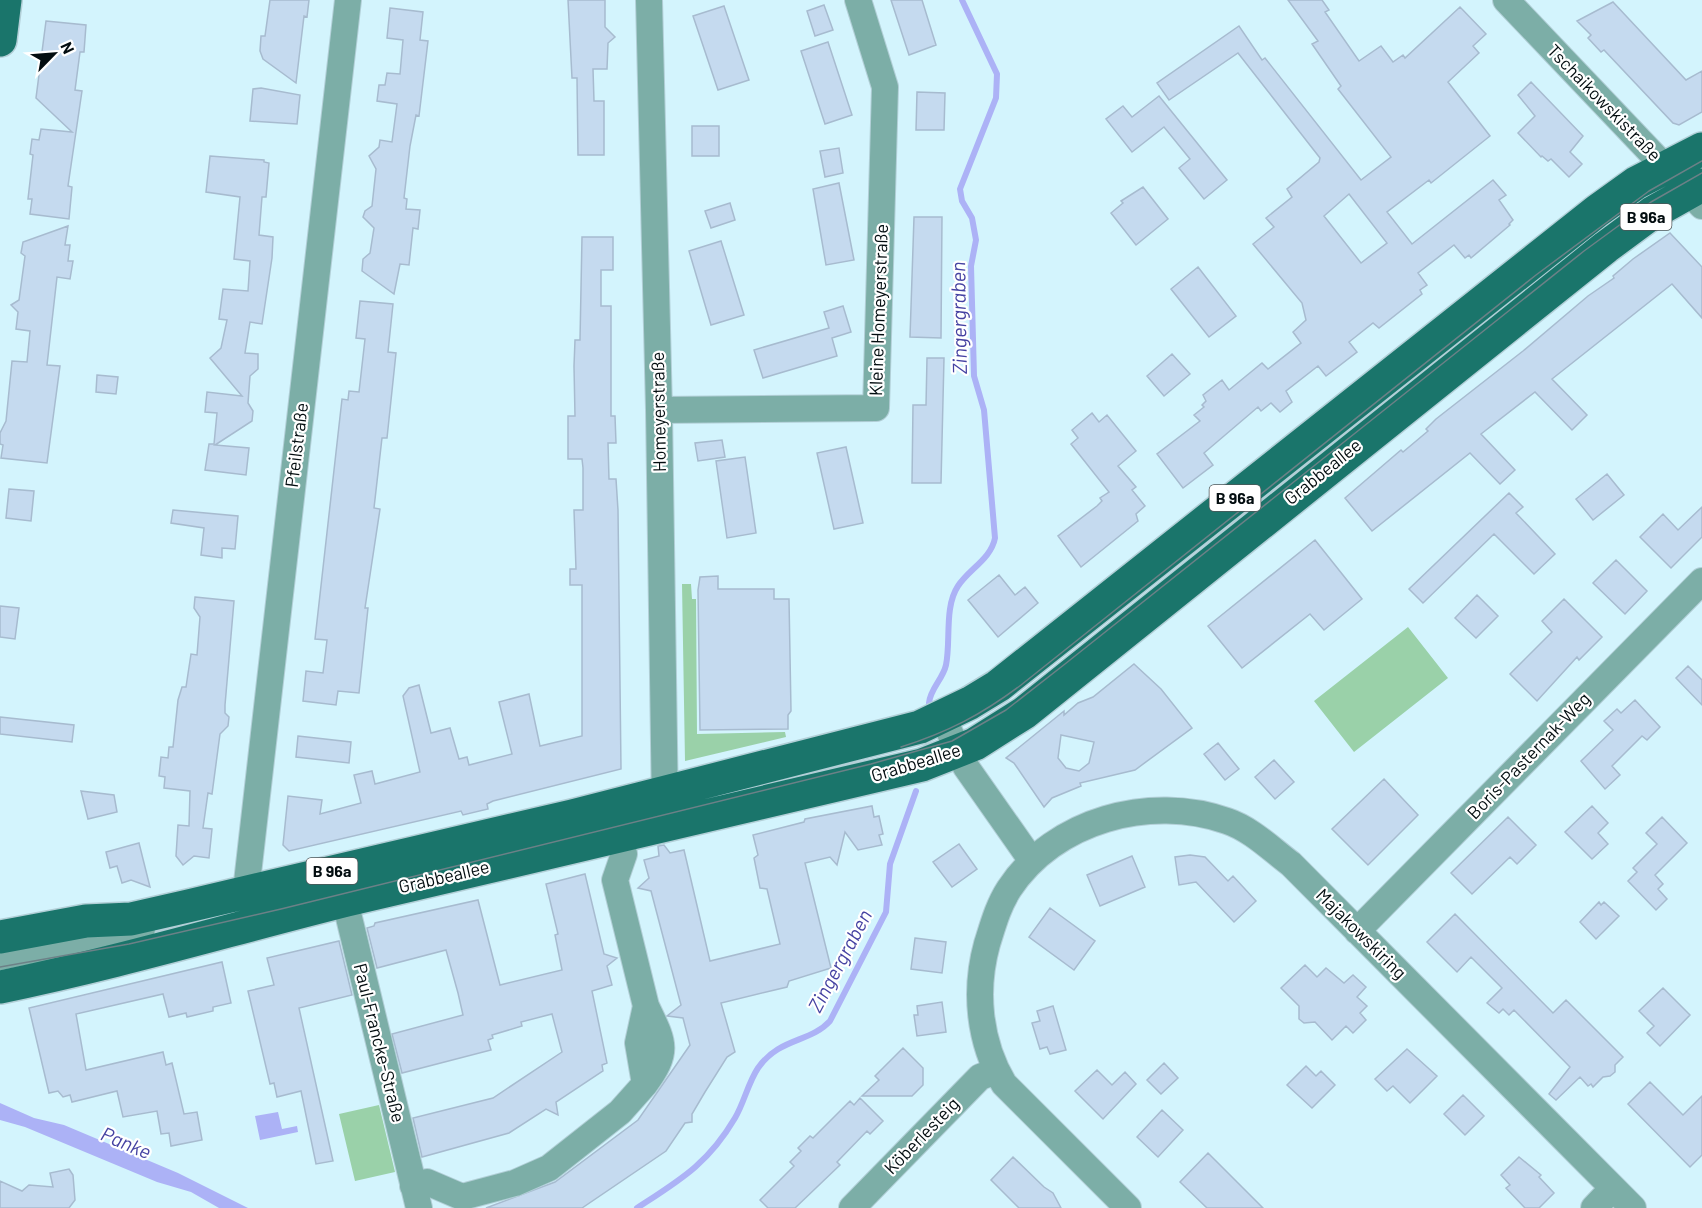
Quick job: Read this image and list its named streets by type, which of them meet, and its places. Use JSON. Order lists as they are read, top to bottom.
{
  "streets": {
    "main road": ["B 96a", "Grabbeallee"],
    "street": [
      "Tschaikowskistraße",
      "Kleine Homeyerstraße",
      "Homeyerstraße",
      "Pfeilstraße",
      "Boris-Pasternak-Weg",
      "Majakowskiring",
      "Paul-Francke-Straße",
      "Köberlesteig"
    ]
  },
  "crossings": [
    ["Tschaikowskistraße", "Grabbeallee"],
    ["Kleine Homeyerstraße", "Homeyerstraße"],
    ["Homeyerstraße", "Grabbeallee"],
    ["Pfeilstraße", "Grabbeallee"],
    ["Grabbeallee", "Paul-Francke-Straße"],
    ["Boris-Pasternak-Weg", "Majakowskiring"],
    ["Majakowskiring", "Köberlesteig"]
  ],
  "water": ["Zingergraben", "Panke"],
  "north": "top right"
}
